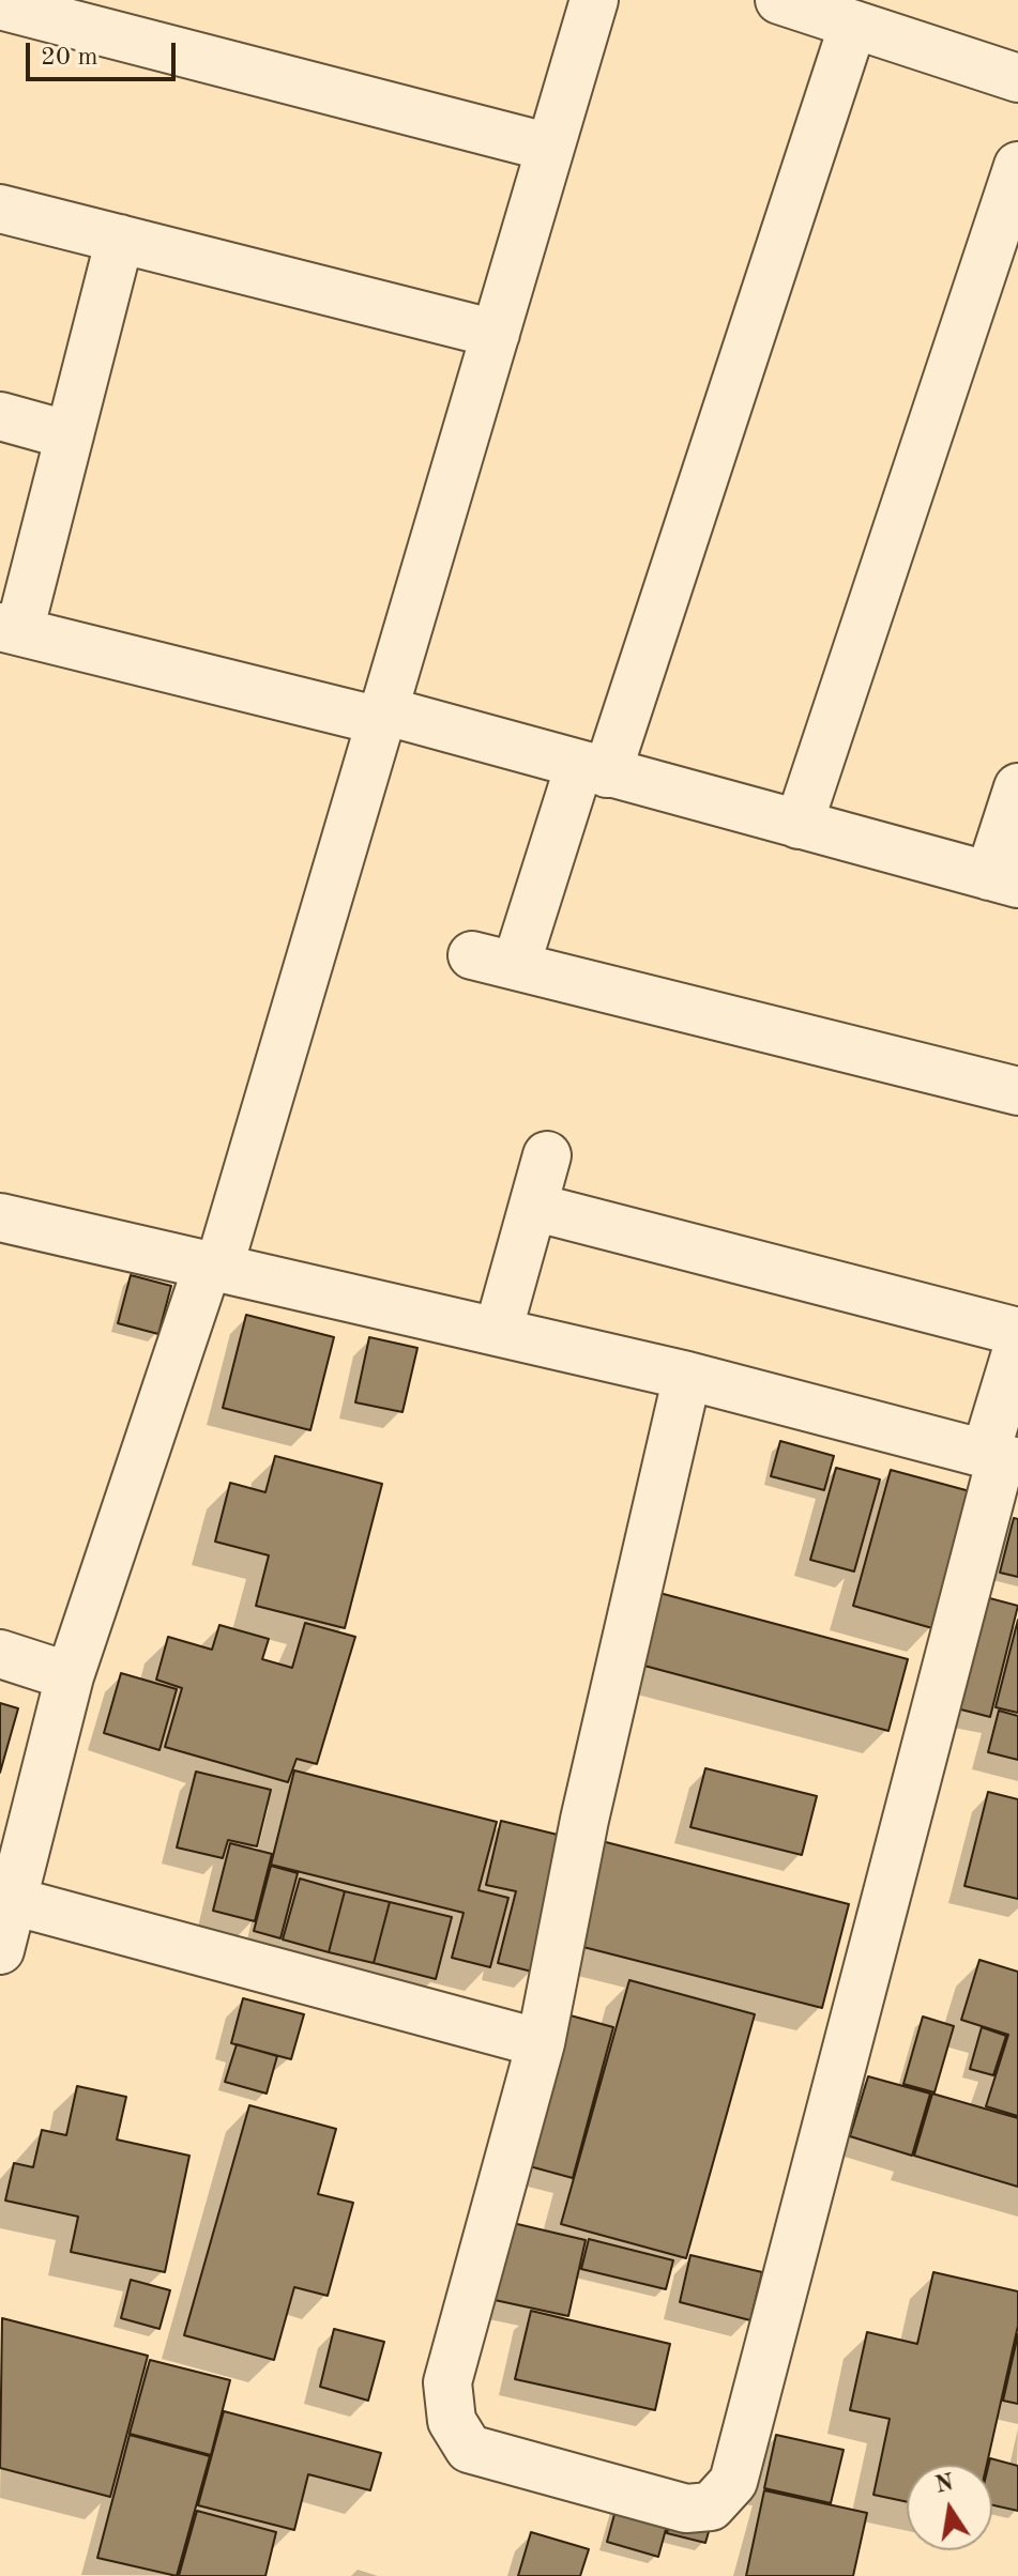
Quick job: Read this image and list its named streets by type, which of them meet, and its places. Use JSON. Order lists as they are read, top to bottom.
{
  "scale_bar": "20 m",
  "north": "top"
}
